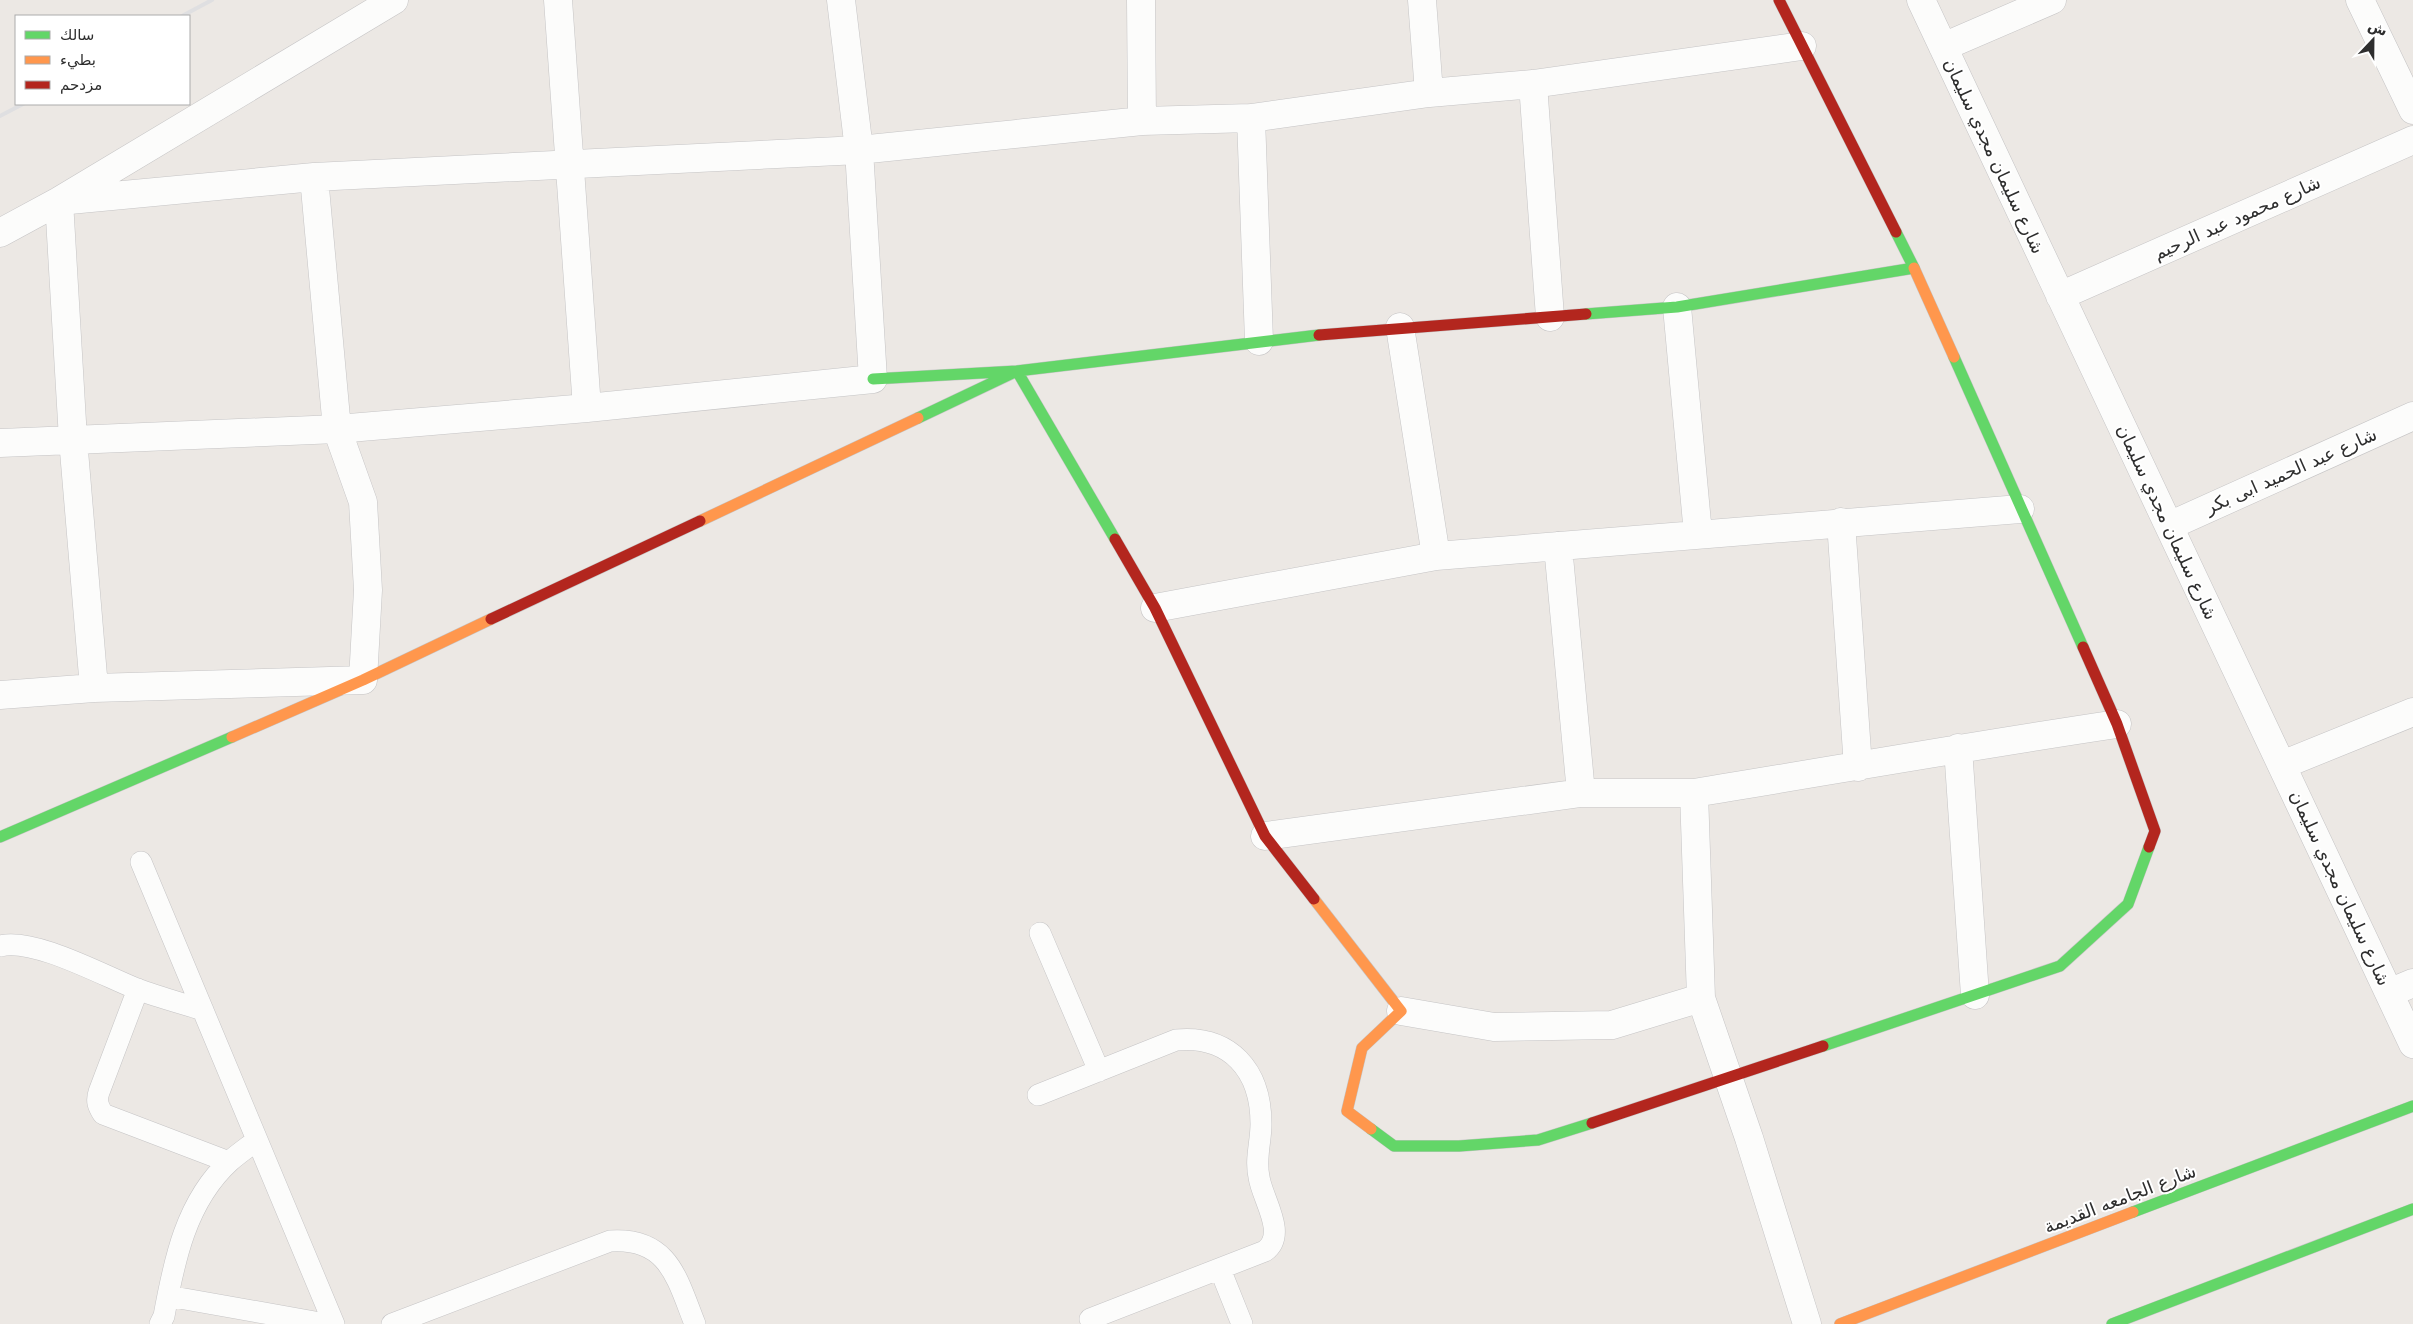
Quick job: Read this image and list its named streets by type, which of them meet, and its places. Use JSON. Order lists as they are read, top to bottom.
{
  "streets": {
    "street": [
      "شارع سليمان مجدي سليمان",
      "شارع محمود عبد الرحيم",
      "شارع عبد الحميد ابى بكر",
      "شارع الجامعه القديمة"
    ]
  },
  "crossings": [
    ["شارع سليمان مجدي سليمان", "شارع محمود عبد الرحيم"],
    ["شارع سليمان مجدي سليمان", "شارع عبد الحميد ابى بكر"]
  ],
  "legend": ["سالك", "بطيء", "مزدحم"],
  "north": "top"
}
